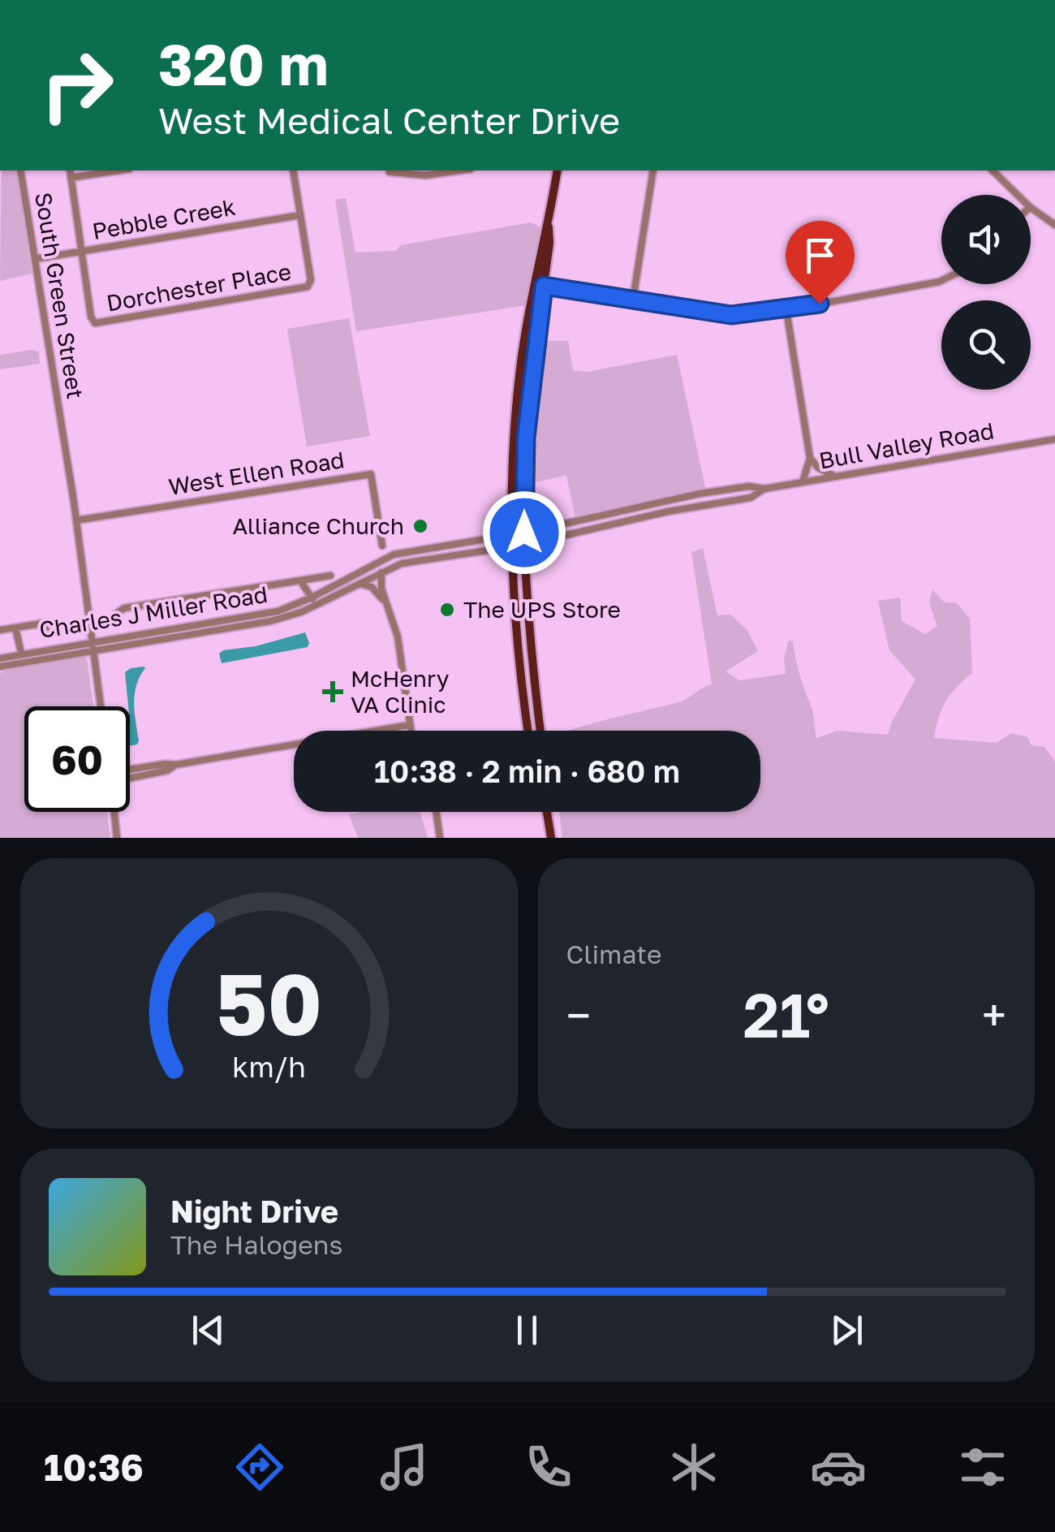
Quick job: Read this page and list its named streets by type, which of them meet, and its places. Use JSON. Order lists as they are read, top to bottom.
{
  "streets": {
    "street": [
      "Pebble Creek",
      "Dorchester Place",
      "South Green Street",
      "Bull Valley Road",
      "West Ellen Road",
      "Charles J Miller Road"
    ]
  },
  "crossings": [
    ["Pebble Creek", "Dorchester Place"],
    ["Pebble Creek", "South Green Street"],
    ["South Green Street", "West Ellen Road"],
    ["South Green Street", "Charles J Miller Road"],
    ["Bull Valley Road", "Charles J Miller Road"]
  ],
  "places": {
    "other": ["Alliance Church", "The UPS Store"],
    "health": ["McHenry VA Clinic"]
  },
  "page": {
    "turn": ["320 m", "West Medical Center Drive"],
    "limit": "60",
    "trip": "10:38 · 2 min · 680 m",
    "tile": "Climate",
    "heat": ["−", "21°", "+"],
    "song": ["Night Drive", "The Halogens"],
    "tabs": "10:36",
    "gauge": ["50", "km/h"]
  }
}
